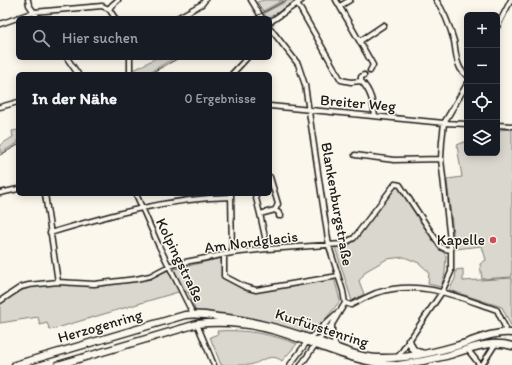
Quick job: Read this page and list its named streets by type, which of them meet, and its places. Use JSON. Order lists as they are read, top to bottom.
{
  "streets": {
    "main road": ["Herzogenring", "Kurfürstenring"],
    "street": [
      "Breiter Weg",
      "Blankenburgstraße",
      "Am Nordglacis",
      "Kolpingstraße"
    ]
  },
  "crossings": [
    ["Breiter Weg", "Blankenburgstraße"],
    ["Blankenburgstraße", "Am Nordglacis"],
    ["Am Nordglacis", "Kolpingstraße"],
    ["Kolpingstraße", "Herzogenring"],
    ["Kolpingstraße", "Kurfürstenring"],
    ["Herzogenring", "Kurfürstenring"]
  ],
  "places": ["Kapelle"],
  "page": {
    "map_buttons": ["+", "−"],
    "search": "Hier suchen",
    "heading": ["In der Nähe", "0 Ergebnisse"]
  }
}
